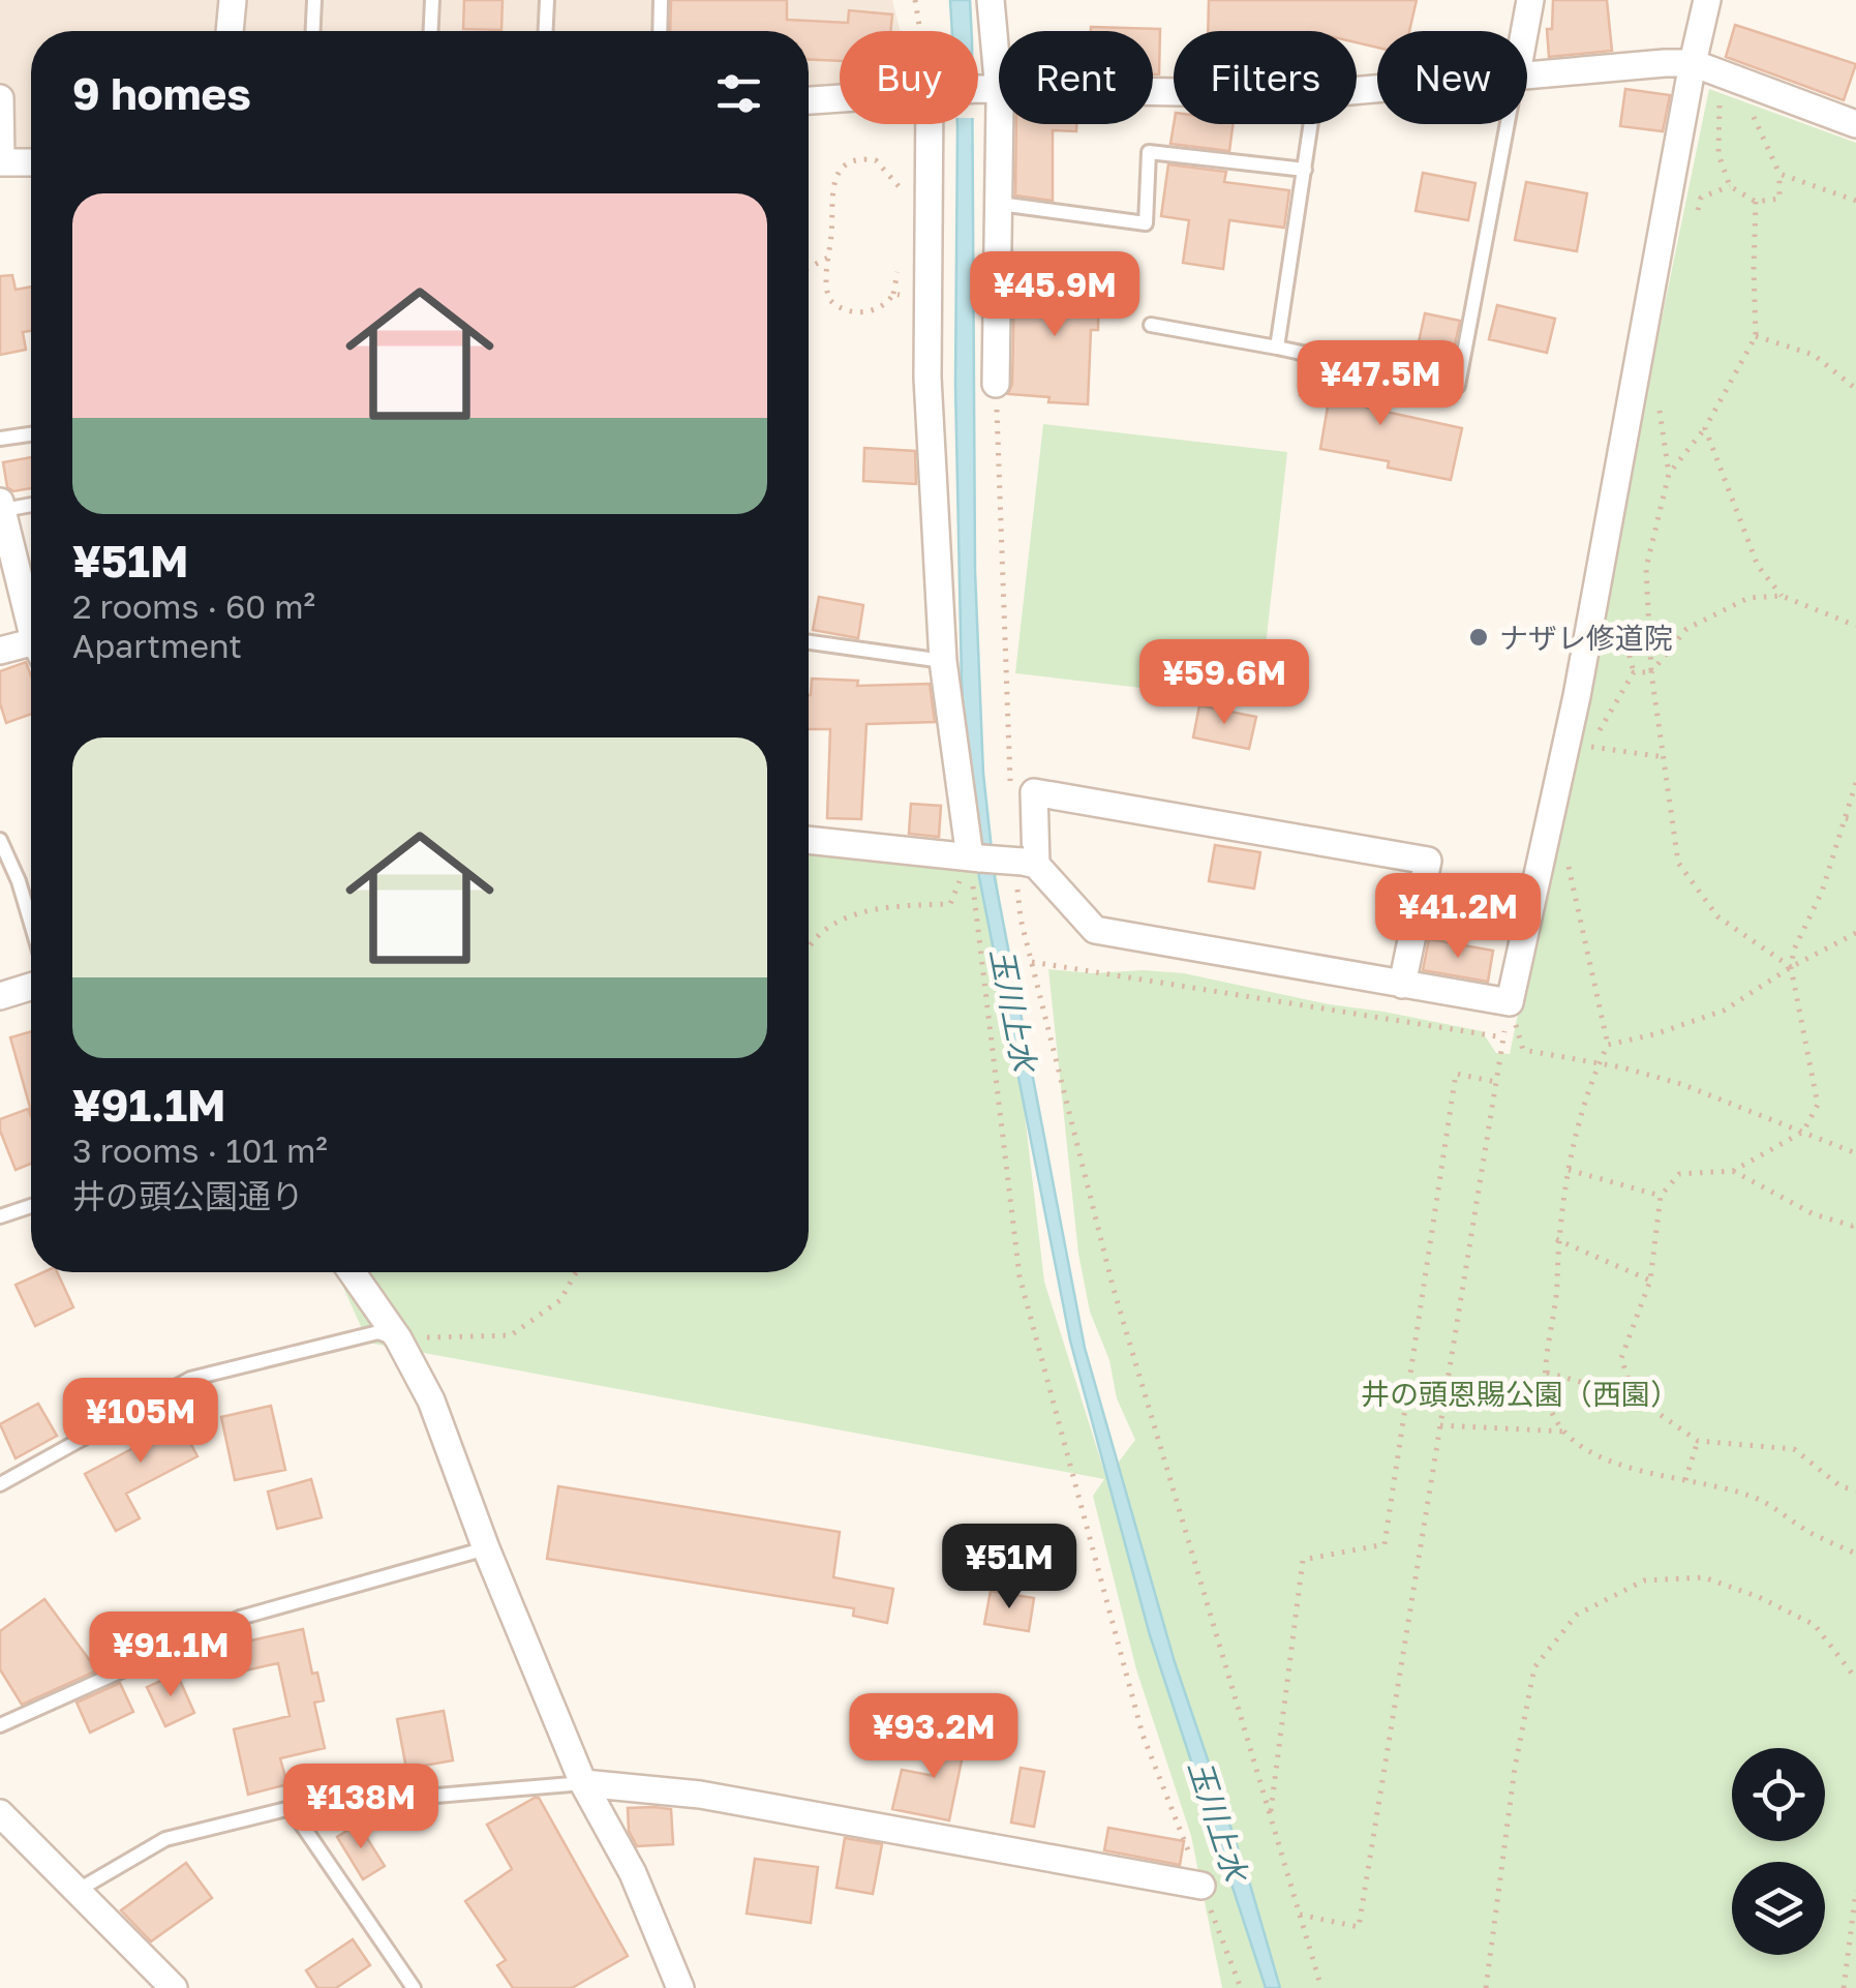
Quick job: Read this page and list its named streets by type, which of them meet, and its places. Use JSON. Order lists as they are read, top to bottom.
{
  "water": ["玉川上水"],
  "parks": ["井の頭恩賜公園（西園）"],
  "places": ["ナザレ修道院"],
  "page": {
    "chip": [
      "Buy",
      "Rent",
      "Filters",
      "New"
    ],
    "heading": "9 homes",
    "list": [
      {
        "name": "¥51M",
        "note": "2 rooms · 60 m² · Apartment"
      },
      {
        "name": "¥91.1M",
        "note": "3 rooms · 101 m² · 井の頭公園通り"
      }
    ],
    "price": [
      "¥45.9M",
      "¥47.5M",
      "¥59.6M",
      "¥41.2M",
      "¥105M",
      "¥51M",
      "¥91.1M",
      "¥93.2M",
      "¥138M"
    ]
  }
}
